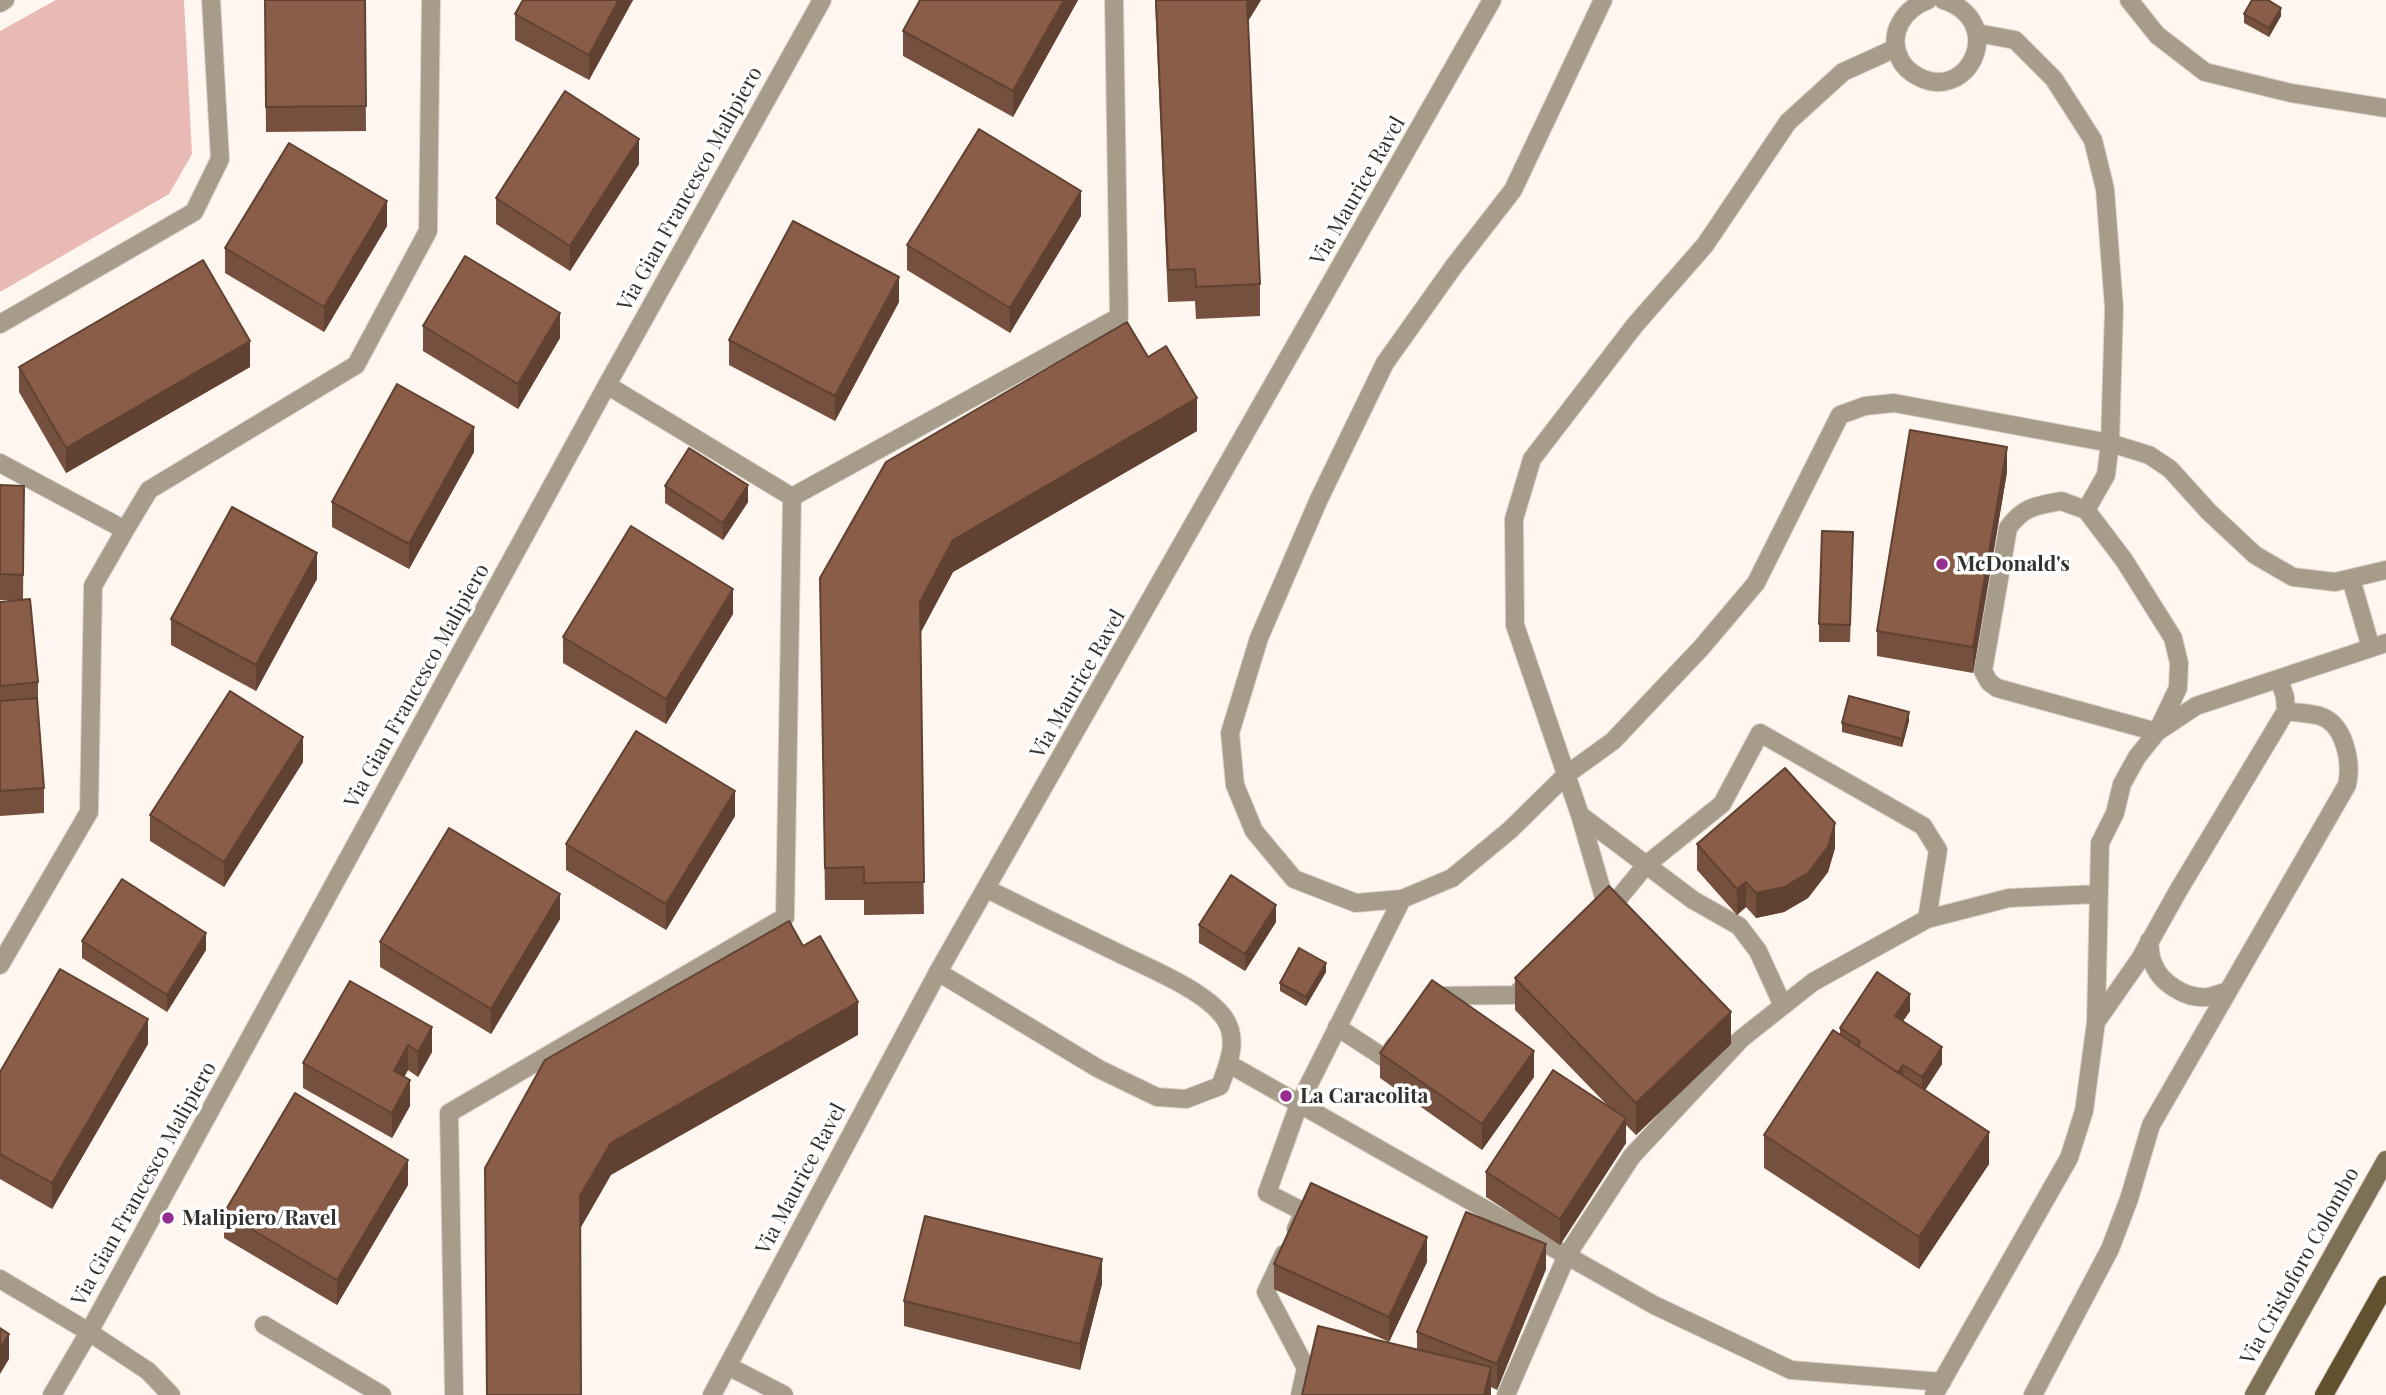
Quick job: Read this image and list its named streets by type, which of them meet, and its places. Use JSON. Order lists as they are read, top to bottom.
{
  "streets": {
    "street": ["Via Gian Francesco Malipiero", "Via Maurice Ravel", "Via Cristoforo Colombo"]
  },
  "places": ["McDonald's", "La Caracolita", "Malipiero/Ravel"]
}
